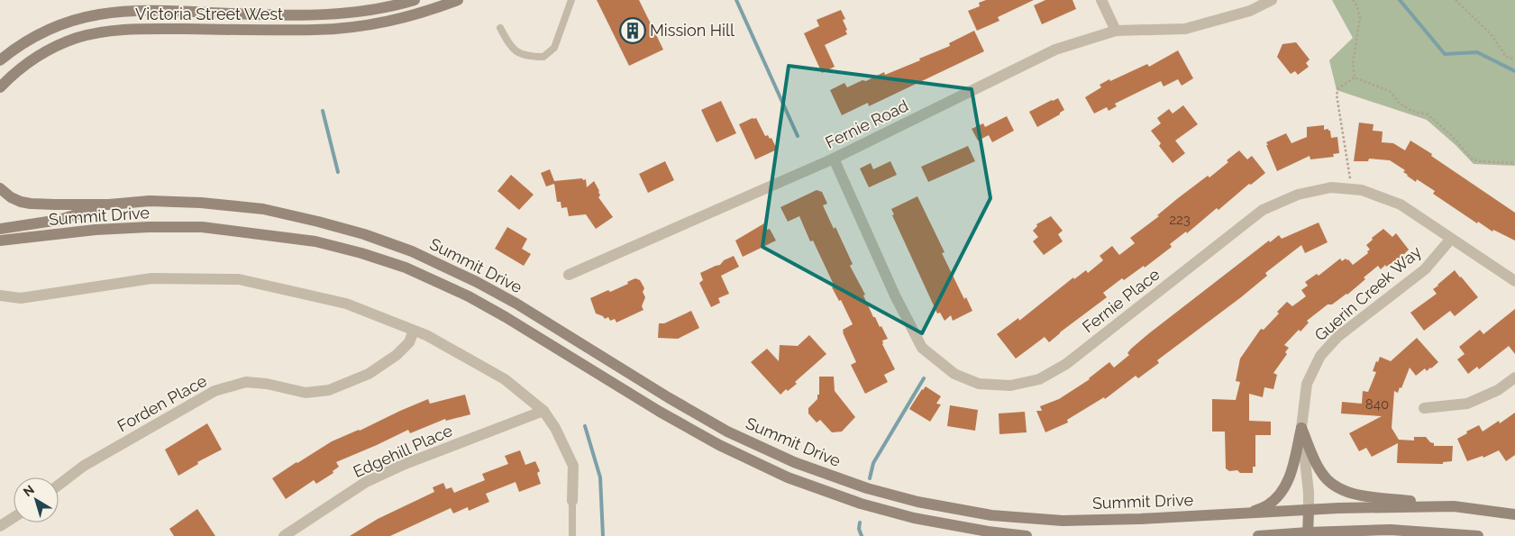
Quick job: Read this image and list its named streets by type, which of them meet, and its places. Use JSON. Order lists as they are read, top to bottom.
{
  "streets": {
    "main road": ["Victoria Street West", "Summit Drive"],
    "street": [
      "Fernie Road",
      "Guerin Creek Way",
      "Fernie Place",
      "Forden Place",
      "Edgehill Place"
    ]
  },
  "crossings": [
    ["Fernie Road", "Fernie Place"],
    ["Summit Drive", "Guerin Creek Way"],
    ["Guerin Creek Way", "Fernie Place"]
  ],
  "places": {
    "building": ["Mission Hill"]
  },
  "house_numbers": ["223", "840"],
  "north": "top left"
}
